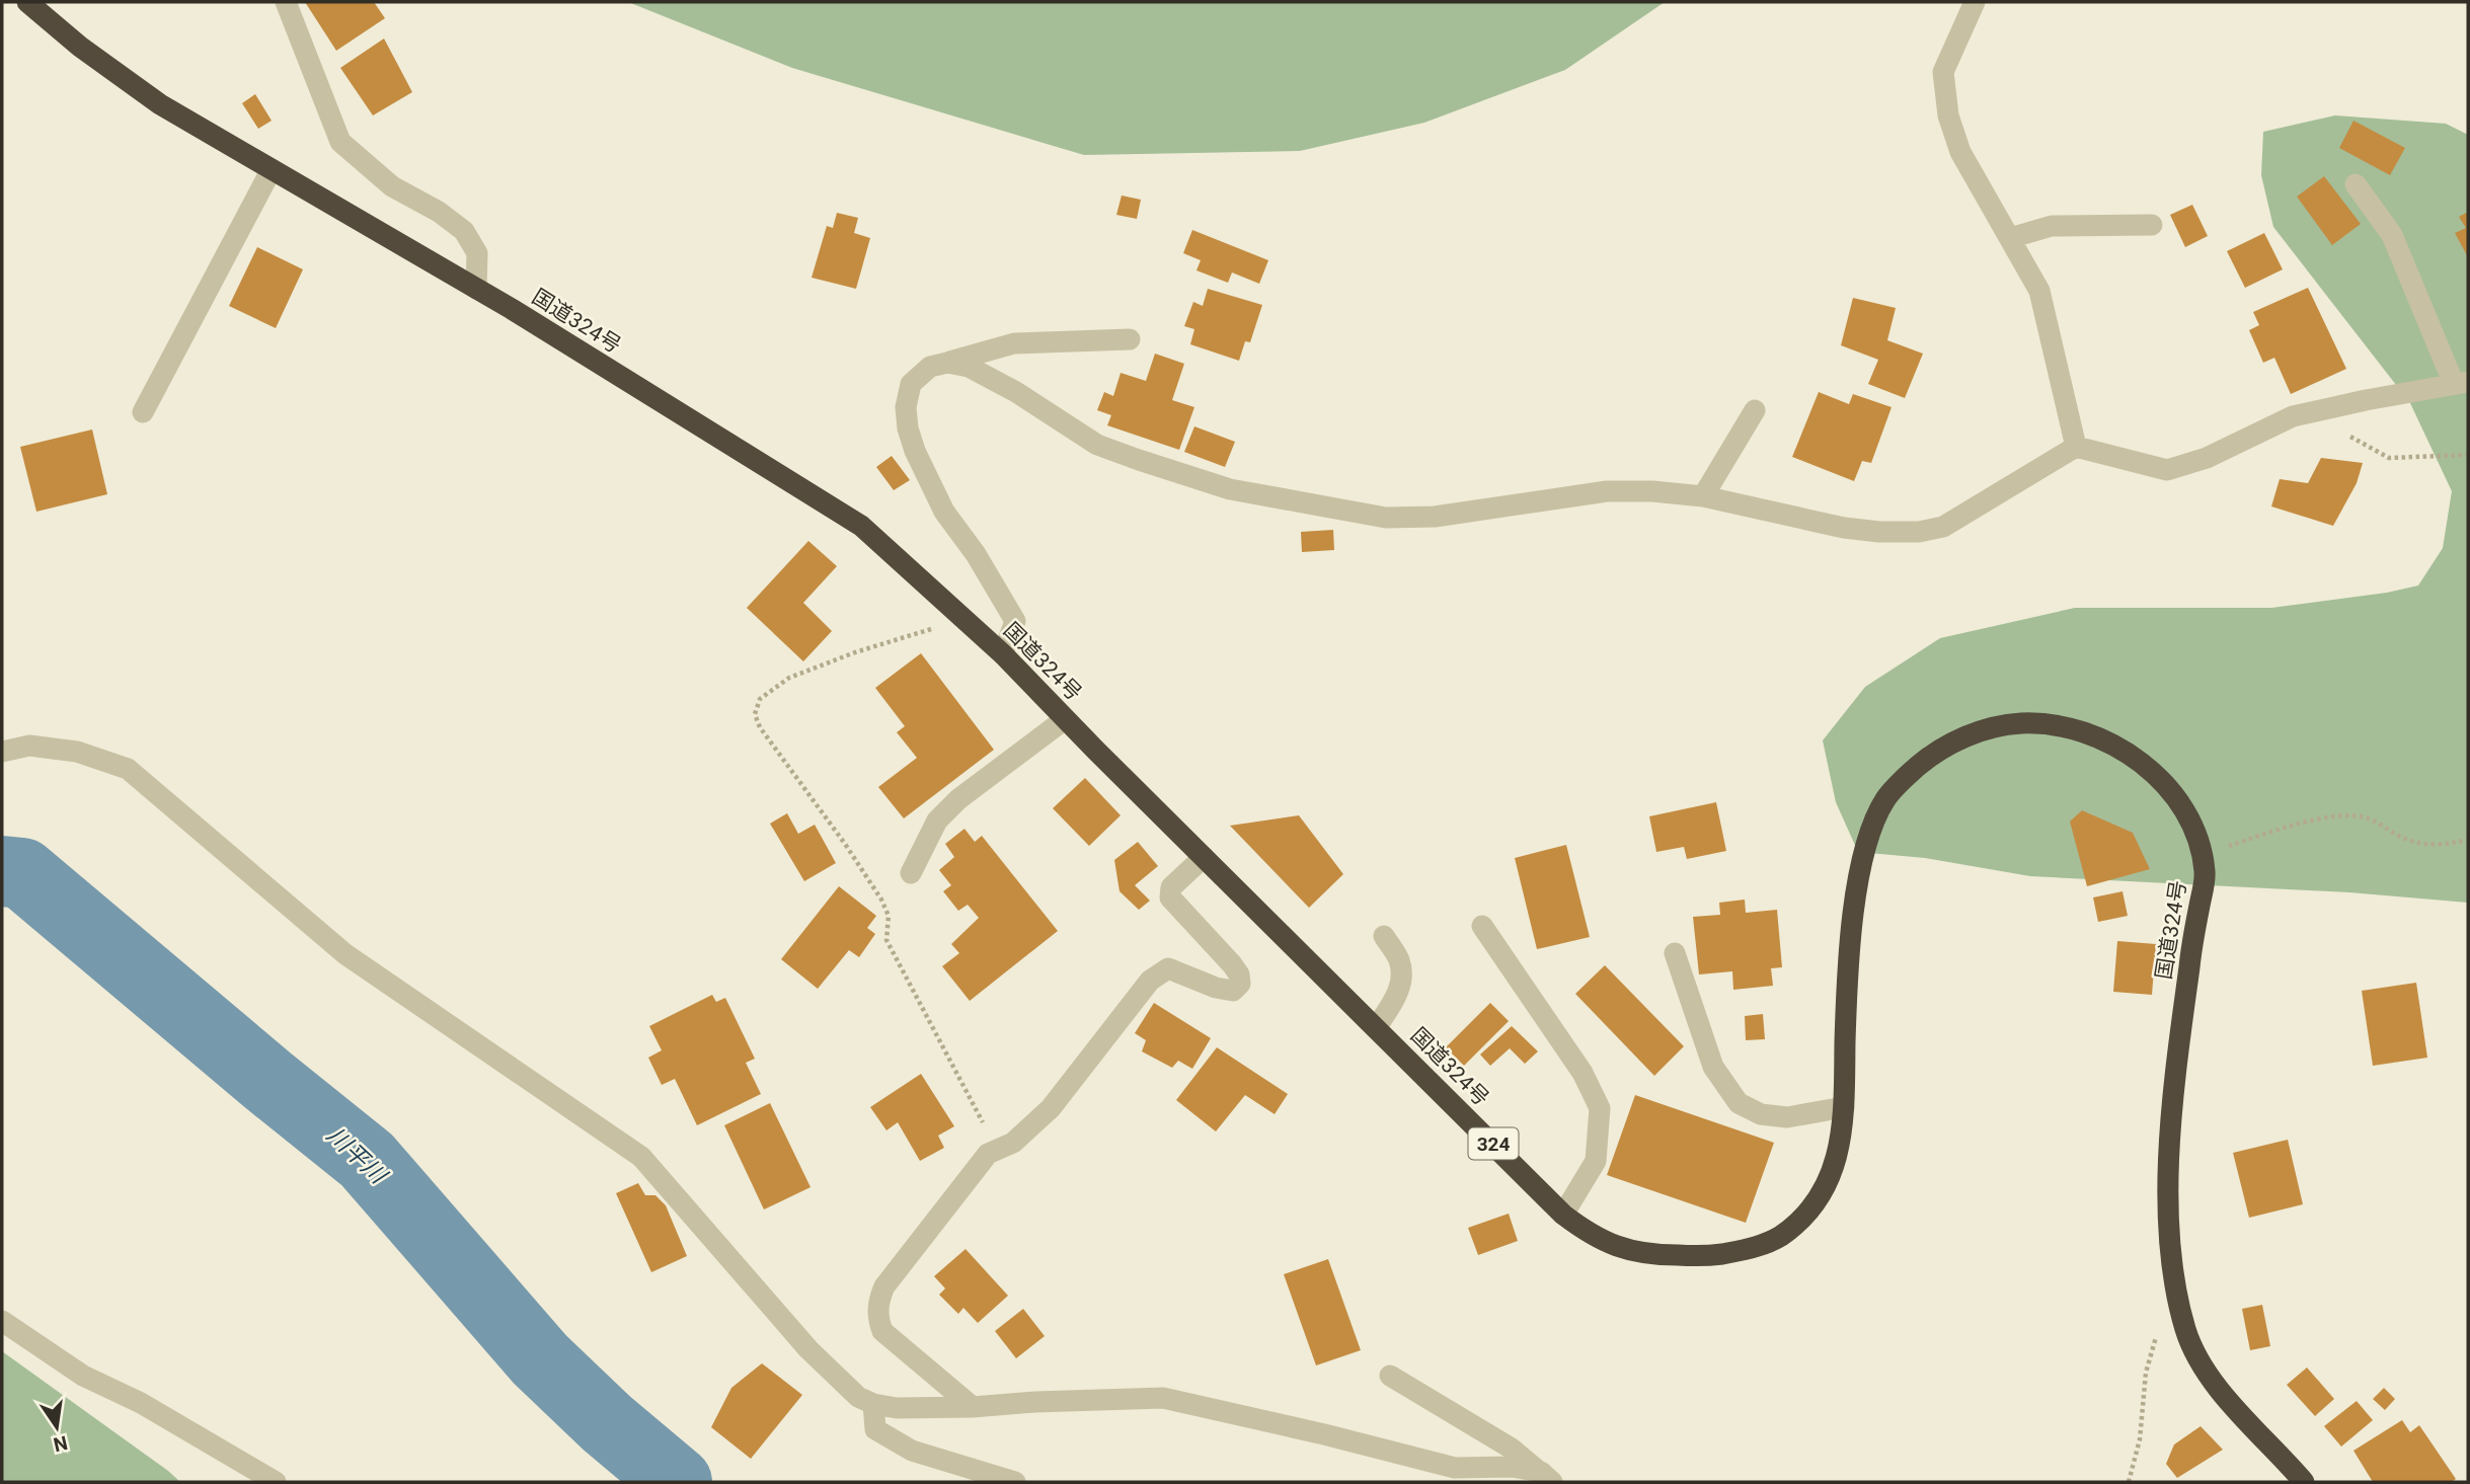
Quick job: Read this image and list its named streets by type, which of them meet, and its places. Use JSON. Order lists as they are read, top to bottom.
{
  "streets": {
    "highway": ["国道324号", "324"]
  },
  "water": ["川平川"],
  "north": "bottom"
}
